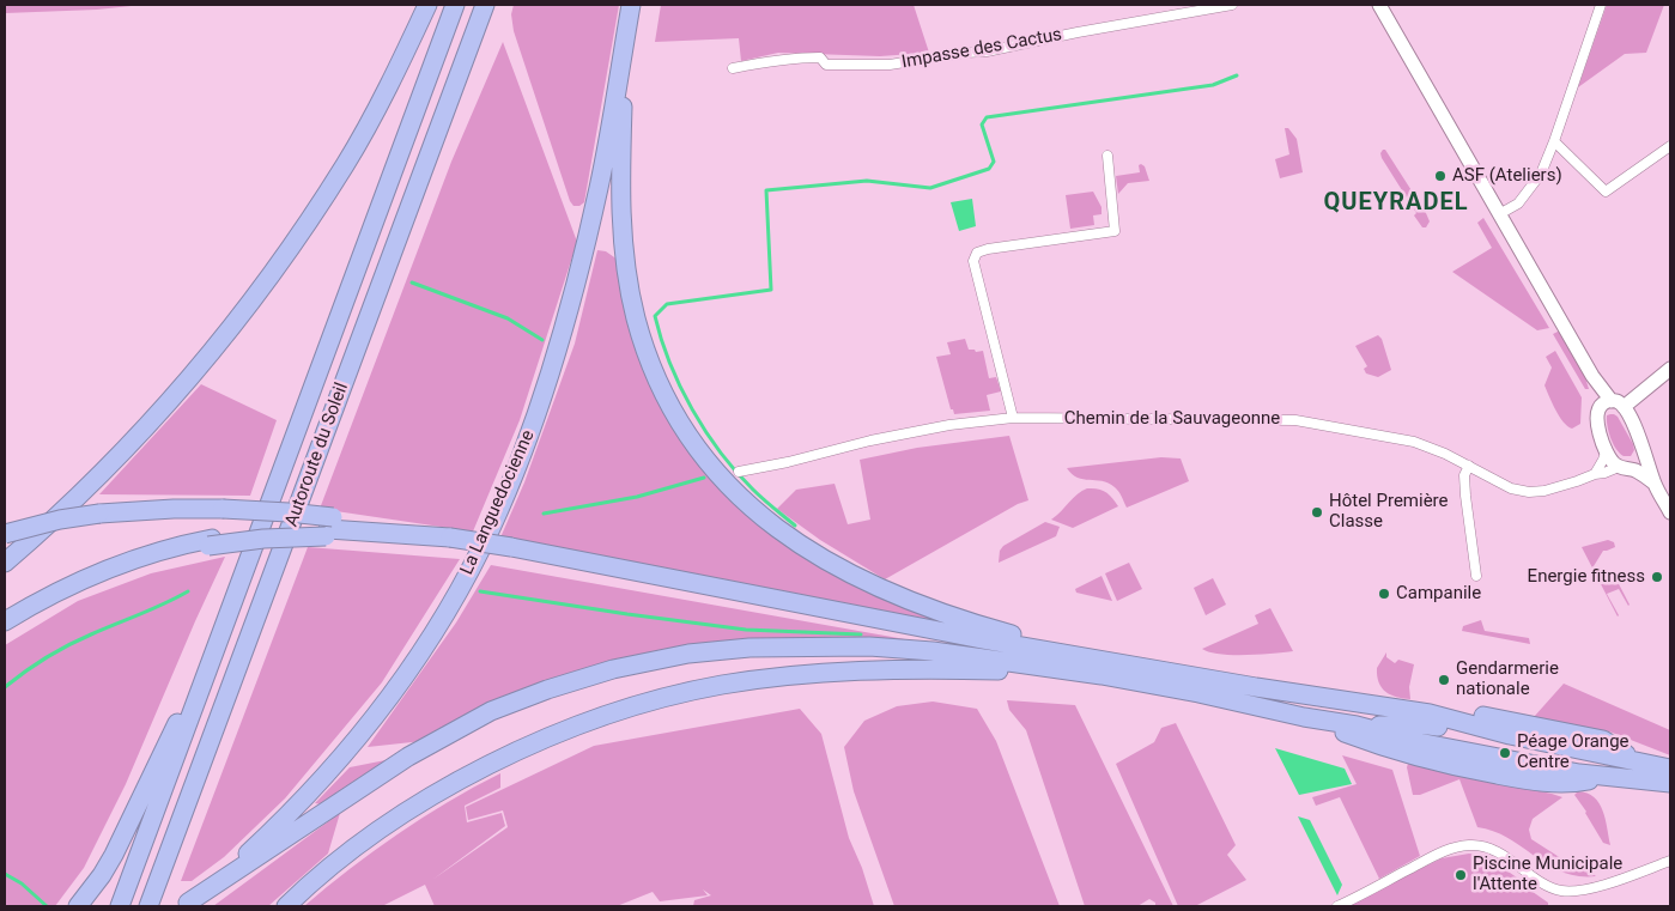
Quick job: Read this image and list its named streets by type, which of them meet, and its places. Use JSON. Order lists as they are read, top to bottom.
{
  "streets": {
    "highway": ["Autoroute du Soleil", "La Languedocienne"],
    "street": ["Impasse des Cactus", "Chemin de la Sauvageonne"]
  },
  "districts": ["QUEYRADEL"],
  "places": [
    "ASF (Ateliers)",
    "Hôtel Première Classe",
    "Energie fitness",
    "Campanile",
    "Gendarmerie nationale",
    "Péage Orange Centre",
    "Piscine Municipale l'Attente"
  ]
}
